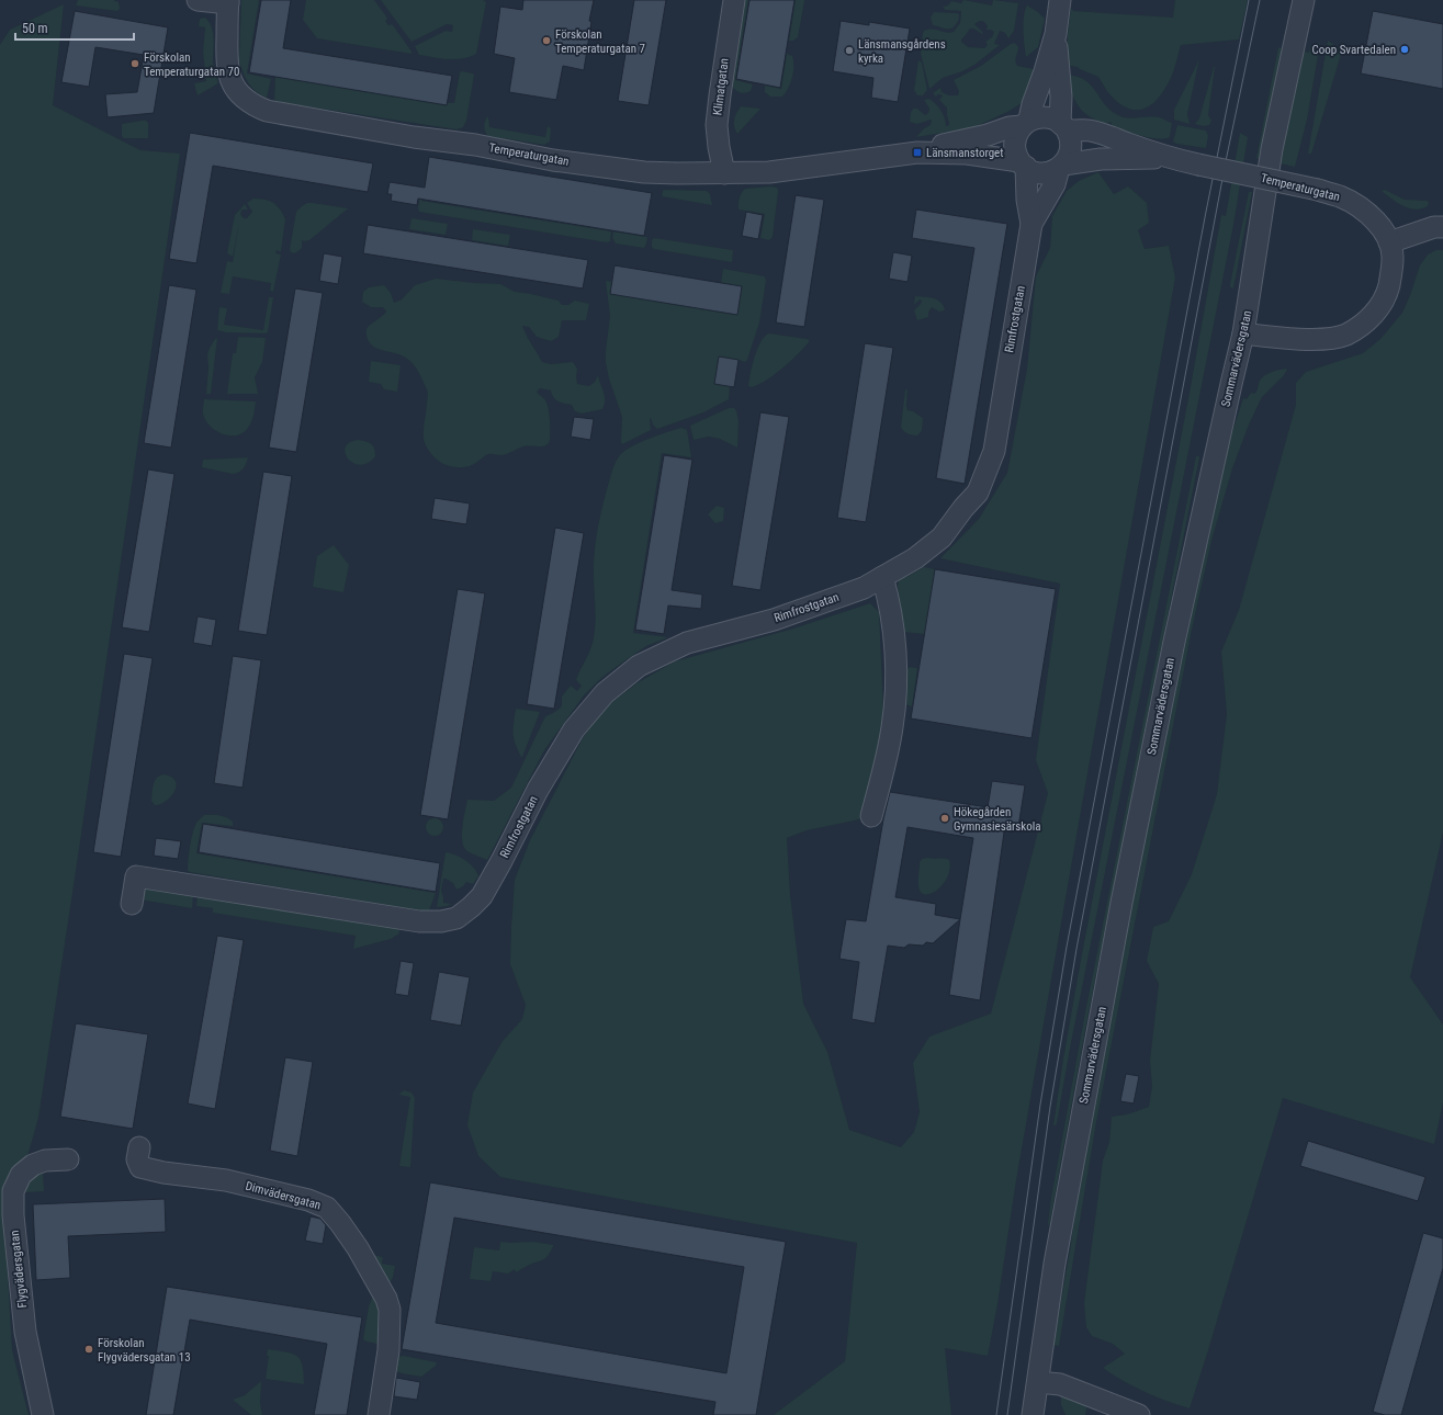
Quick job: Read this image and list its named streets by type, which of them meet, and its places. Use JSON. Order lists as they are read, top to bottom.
{
  "streets": {
    "street": [
      "Klimatgatan",
      "Temperaturgatan",
      "Rimfrostgatan",
      "Sommarvädersgatan",
      "Dimvädersgatan",
      "Flygvädersgatan"
    ]
  },
  "crossings": [
    ["Klimatgatan", "Temperaturgatan"],
    ["Temperaturgatan", "Rimfrostgatan"],
    ["Temperaturgatan", "Sommarvädersgatan"]
  ],
  "places": {
    "other": [
      "Förskolan Temperaturgatan 7",
      "Coop Svartedalen",
      "Länsmansgårdens kyrka",
      "Förskolan Temperaturgatan 70",
      "Hökegården Gymnasiesärskola",
      "Förskolan Flygvädersgatan 13"
    ],
    "transit": ["Länsmanstorget"]
  },
  "scale_bar": "50 m"
}
